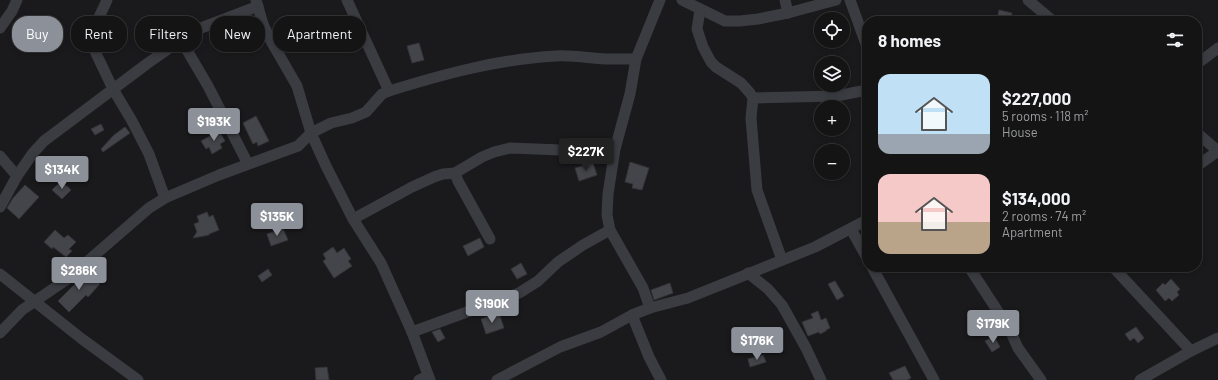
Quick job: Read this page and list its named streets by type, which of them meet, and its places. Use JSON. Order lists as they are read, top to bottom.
{
  "page": {
    "map_buttons": ["+", "−"],
    "chip": [
      "Buy",
      "Rent",
      "Filters",
      "New",
      "Apartment"
    ],
    "heading": "8 homes",
    "list": [
      {
        "name": "$227,000",
        "note": "5 rooms · 118 m² · House"
      },
      {
        "name": "$134,000",
        "note": "2 rooms · 74 m² · Apartment"
      }
    ],
    "price": [
      "$193K",
      "$227K",
      "$134K",
      "$135K",
      "$286K",
      "$190K",
      "$179K",
      "$176K"
    ]
  }
}
